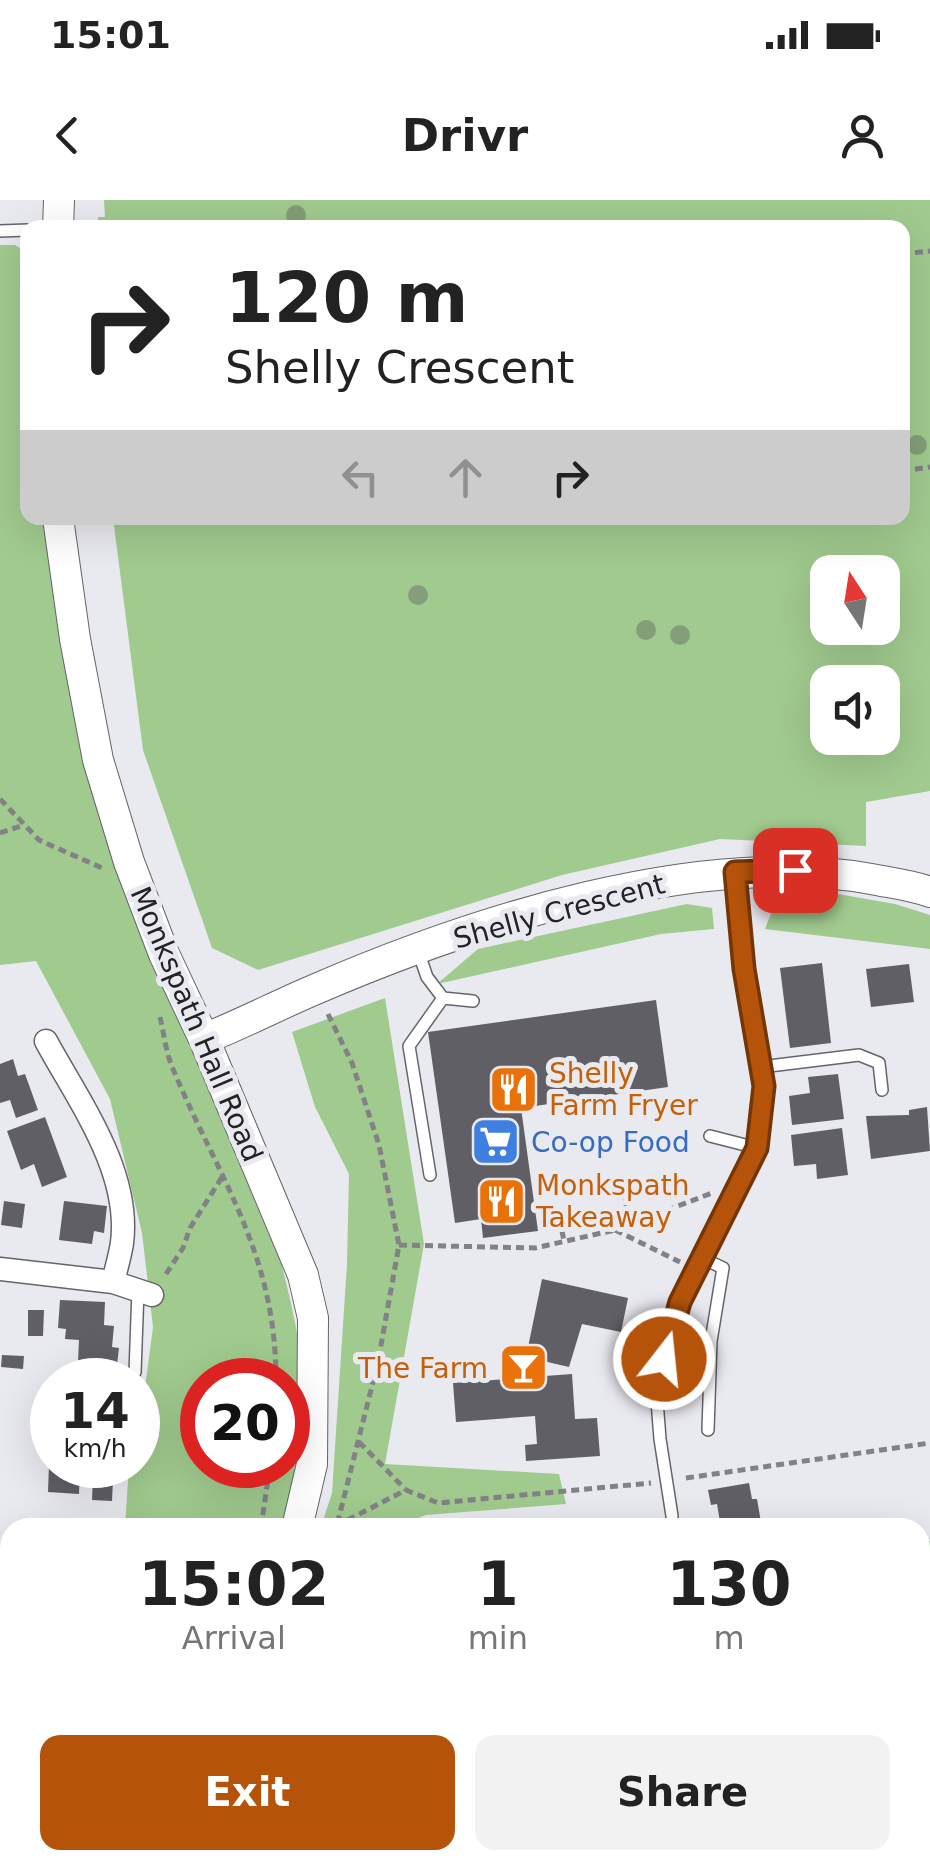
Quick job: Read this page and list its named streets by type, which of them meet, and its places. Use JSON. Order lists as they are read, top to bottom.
{
  "streets": {
    "street": ["Shelly Crescent", "Monkspath Hall Road"]
  },
  "crossings": [
    ["Shelly Crescent", "Monkspath Hall Road"]
  ],
  "places": {
    "restaurant": ["Shelly Farm Fryer", "Monkspath Takeaway"],
    "supermarket": ["Co-op Food"],
    "bar": ["The Farm"]
  },
  "north": "top",
  "page": {
    "status": "15:01",
    "header": "Drivr",
    "turn": ["120 m", "Shelly Crescent"],
    "speed": "14 km/h",
    "limit": "20",
    "eta": [
      "15:02",
      "Arrival",
      "1",
      "min",
      "130",
      "m"
    ],
    "buttons": ["Exit", "Share"]
  }
}
